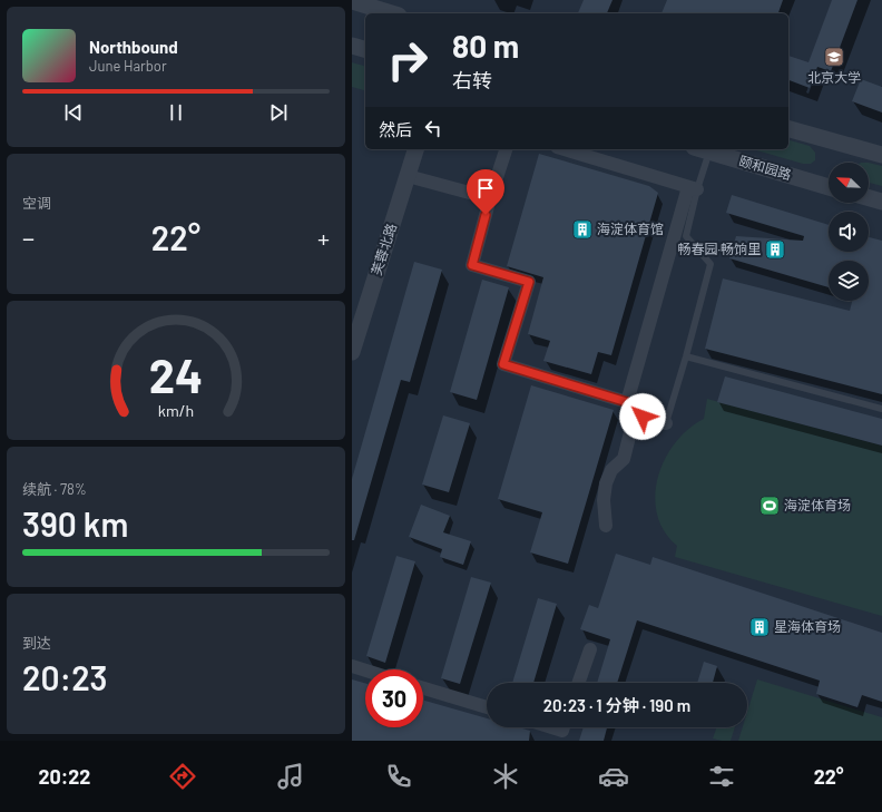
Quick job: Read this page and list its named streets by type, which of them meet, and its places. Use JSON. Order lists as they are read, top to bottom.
{
  "streets": {
    "street": ["颐和园路", "芙蓉北路"]
  },
  "places": {
    "school or university": ["北京大学"],
    "building": ["海淀体育馆", "畅春园·畅饷里", "星海体育场"],
    "sports": ["海淀体育场"]
  },
  "north": "top left",
  "page": {
    "turn": ["80 m", "右转"],
    "song": ["Northbound", "June Harbor"],
    "then": "然后",
    "tile": [
      "空调",
      ["续航 · 78%", "390 km"],
      ["到达", "20:23"]
    ],
    "heat": ["−", "22°", "+"],
    "limit": "30",
    "trip": "20:23 · 1 分钟 · 190 m",
    "tabs": ["20:22", "22°"],
    "gauge": ["24", "km/h"]
  }
}
